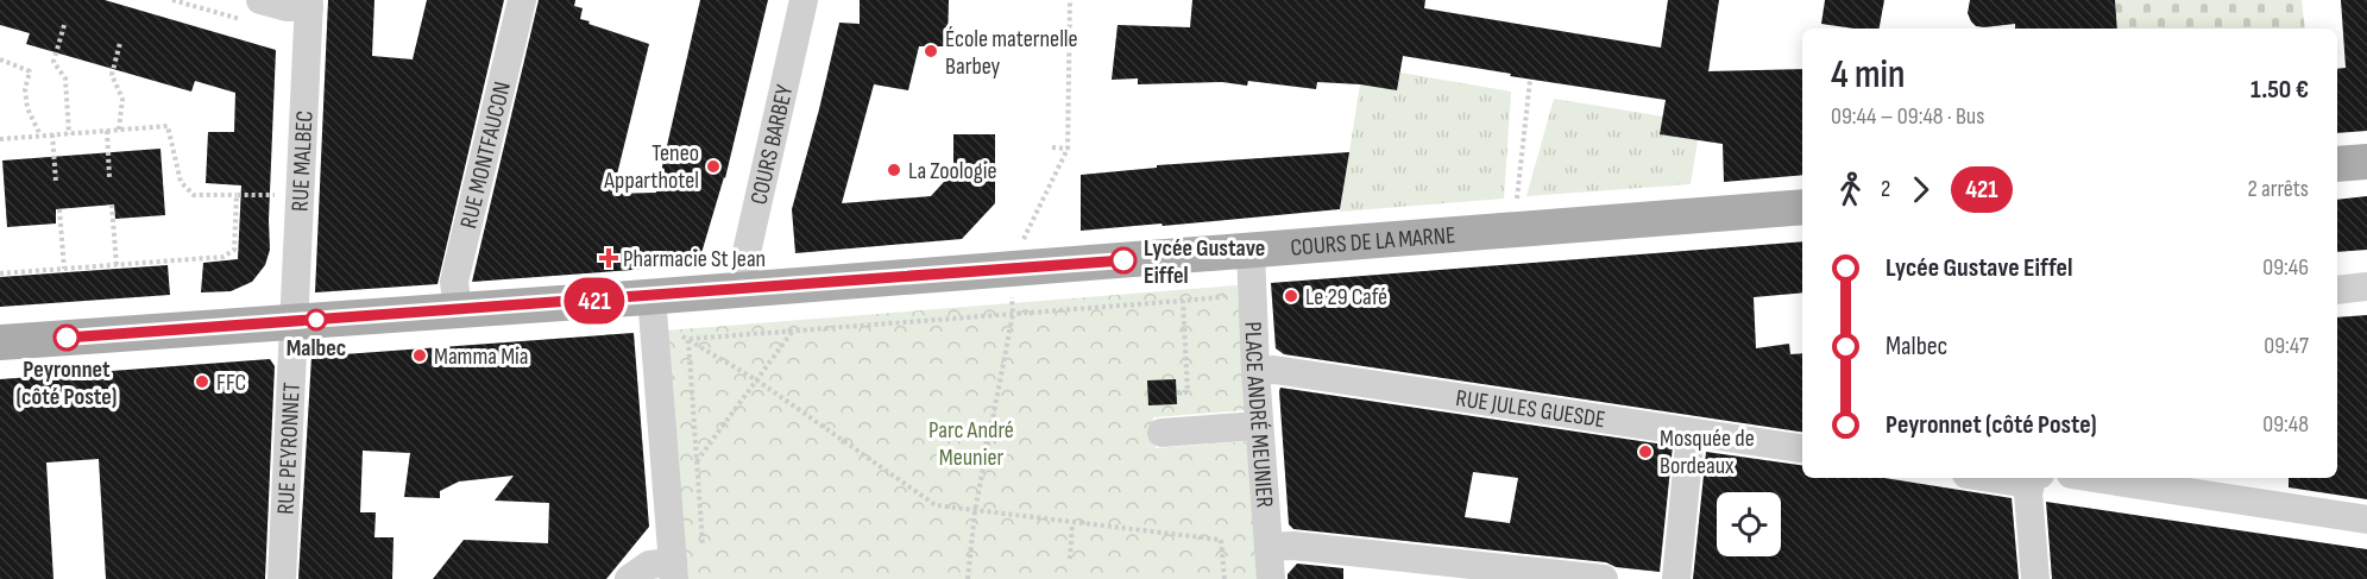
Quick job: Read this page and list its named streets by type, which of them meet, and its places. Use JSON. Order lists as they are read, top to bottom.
{
  "streets": {
    "main road": ["COURS DE LA MARNE"],
    "street": [
      "COURS BARBEY",
      "RUE MONTFAUCON",
      "RUE MALBEC",
      "RUE JULES GUESDE",
      "PLACE ANDRÉ MEUNIER",
      "RUE PEYRONNET"
    ]
  },
  "crossings": [
    ["COURS BARBEY", "COURS DE LA MARNE"],
    ["RUE MONTFAUCON", "COURS DE LA MARNE"],
    ["RUE MALBEC", "COURS DE LA MARNE"],
    ["RUE MALBEC", "RUE PEYRONNET"],
    ["COURS DE LA MARNE", "PLACE ANDRÉ MEUNIER"],
    ["COURS DE LA MARNE", "RUE PEYRONNET"],
    ["RUE JULES GUESDE", "PLACE ANDRÉ MEUNIER"]
  ],
  "parks": ["Parc André Meunier"],
  "places": {
    "other": [
      "École maternelle Barbey",
      "Teneo Apparthotel",
      "La Zoologie",
      "Lycée Gustave Eiffel",
      "Le 29 Café",
      "Malbec",
      "Peyronnet (côté Poste)",
      "Mamma Mia",
      "FFC",
      "Mosquée de Bordeaux"
    ],
    "health": ["Pharmacie St Jean"]
  },
  "lines": ["bus line 421"],
  "page": {
    "on_map": "421",
    "heading": ["4 min", "09:44 – 09:48 · Bus", "1.50 €"],
    "legs": ["2", "421", "2 arrêts"],
    "list": [
      {
        "name": "Lycée Gustave Eiffel",
        "value": "09:46"
      },
      {
        "name": "Malbec",
        "value": "09:47"
      },
      {
        "name": "Peyronnet (côté Poste)",
        "value": "09:48"
      }
    ]
  }
}
